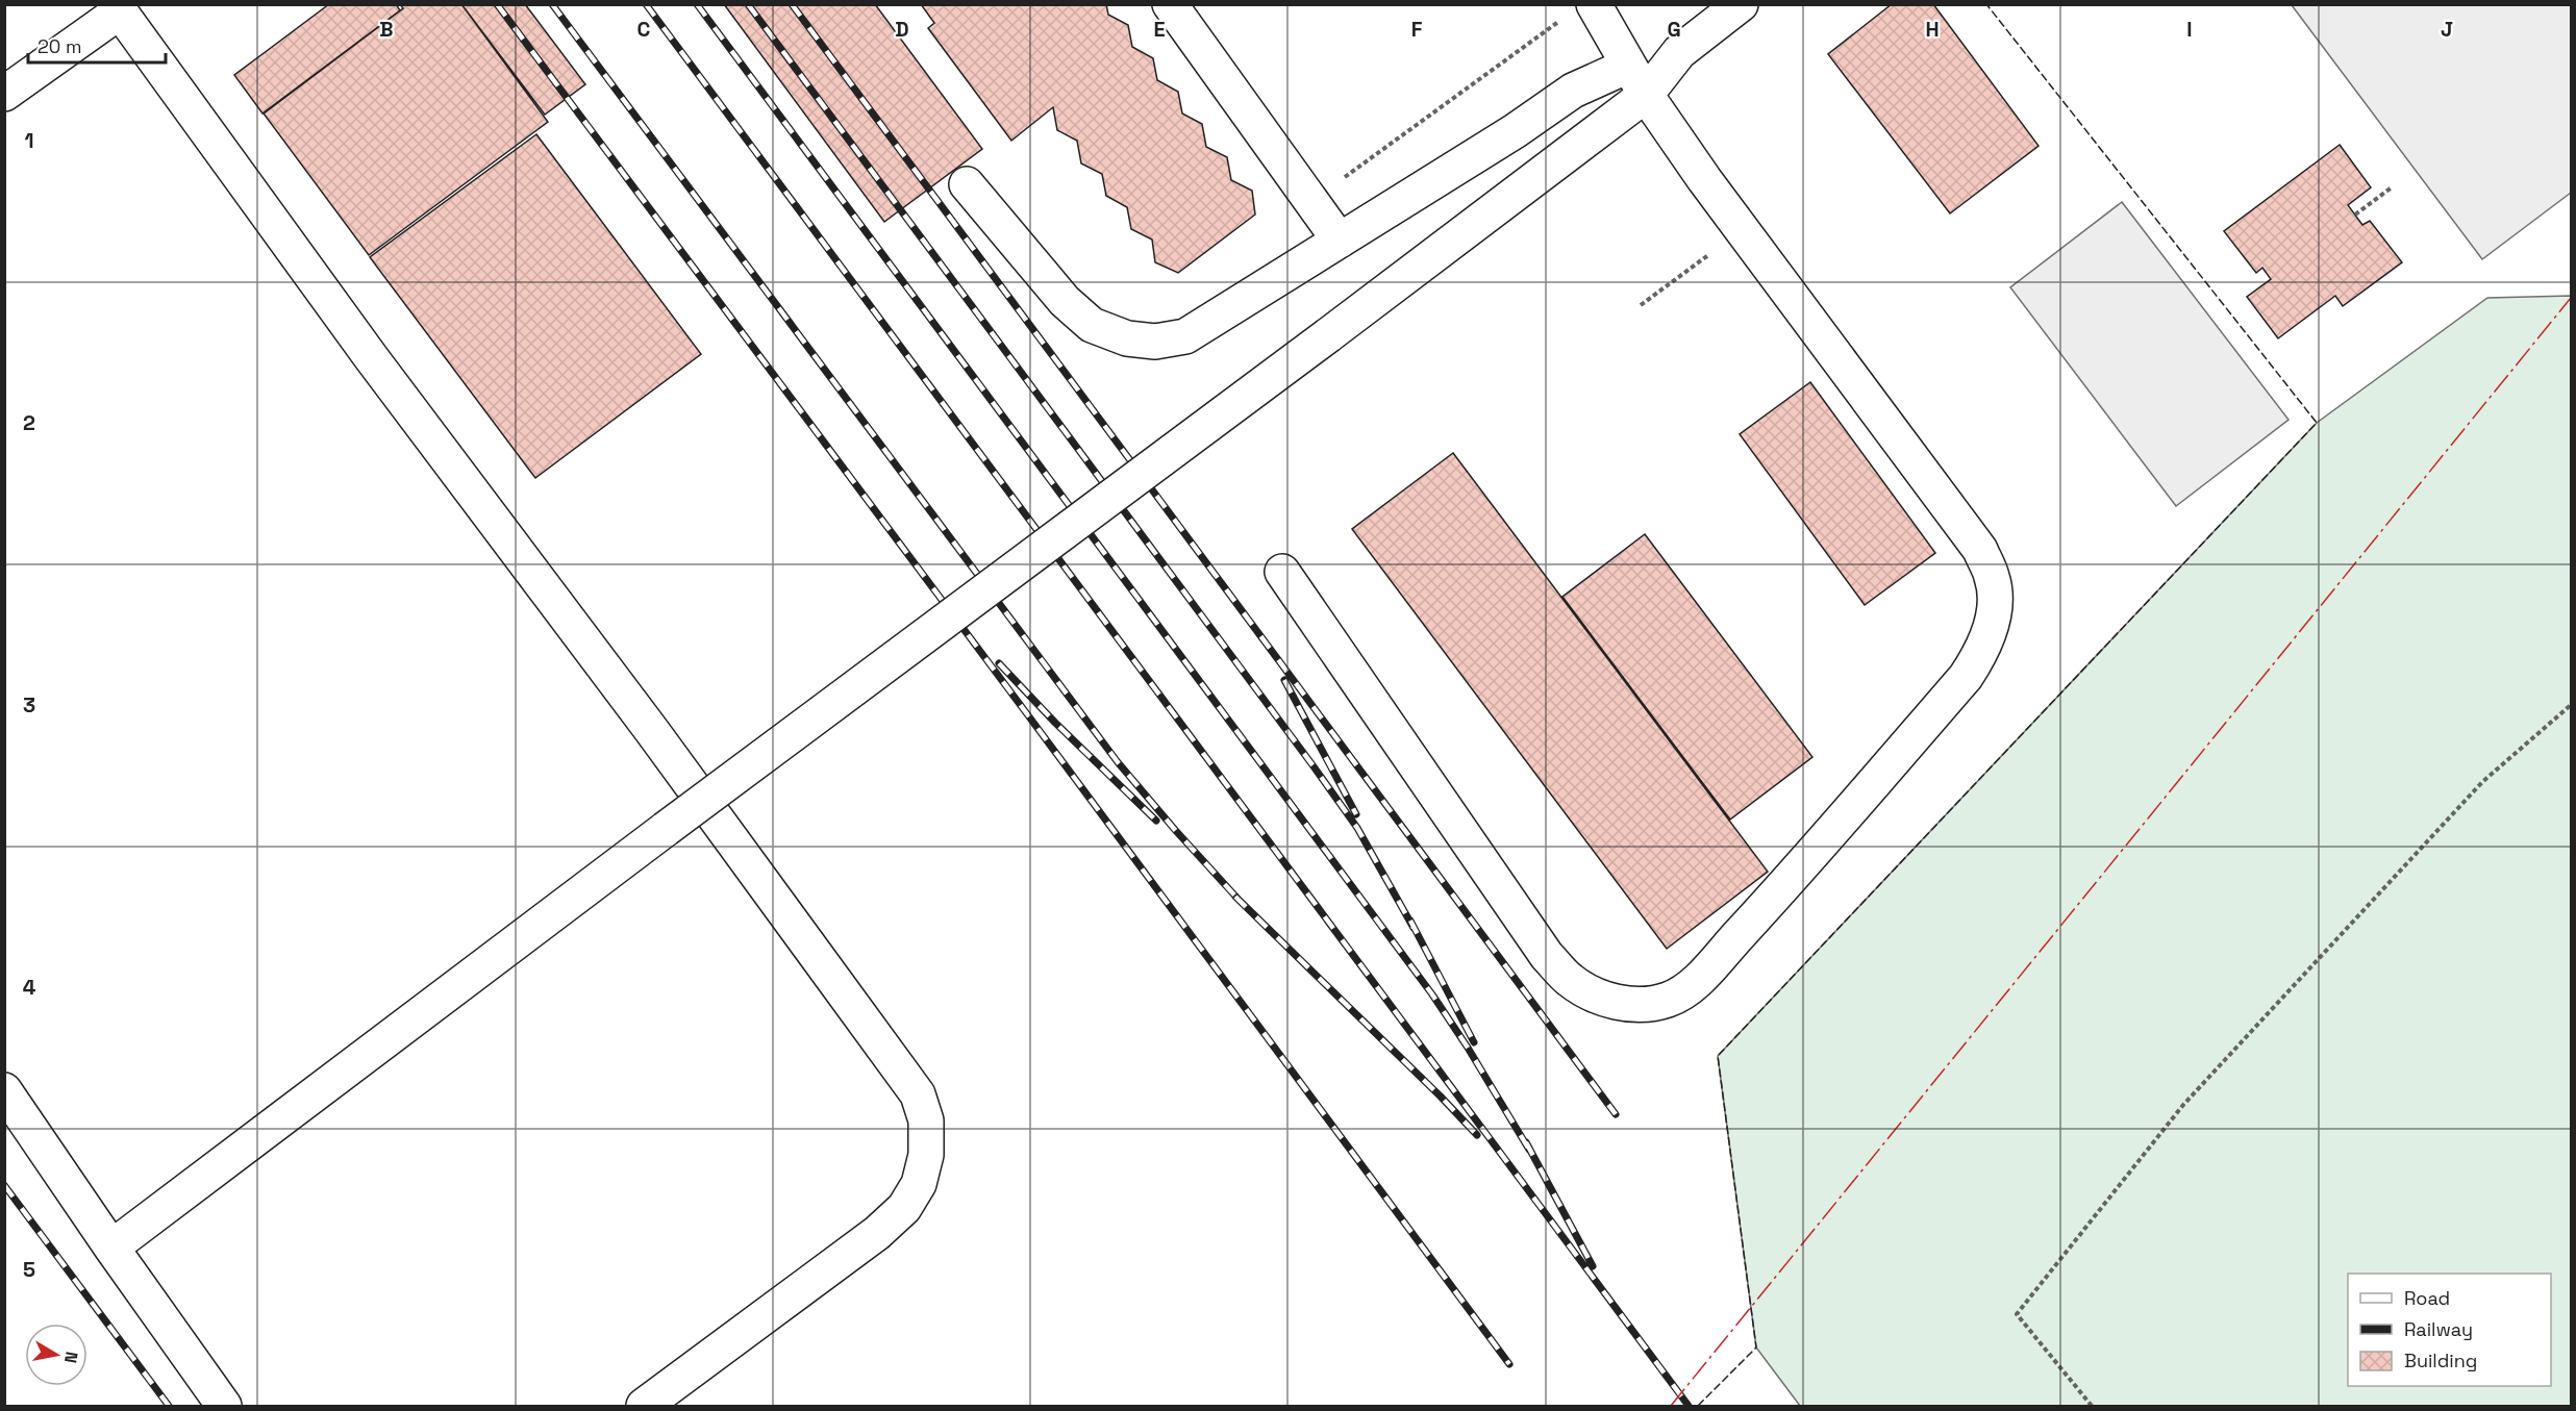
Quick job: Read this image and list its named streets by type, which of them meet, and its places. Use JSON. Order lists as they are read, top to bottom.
{
  "legend": ["Road", "Railway", "Building"],
  "scale_bar": "20 m",
  "north": "right",
  "grid": {
    "columns": [
      "B",
      "C",
      "D",
      "E",
      "F",
      "G",
      "H",
      "I",
      "J"
    ],
    "rows": [
      "1",
      "2",
      "3",
      "4",
      "5"
    ]
  }
}
